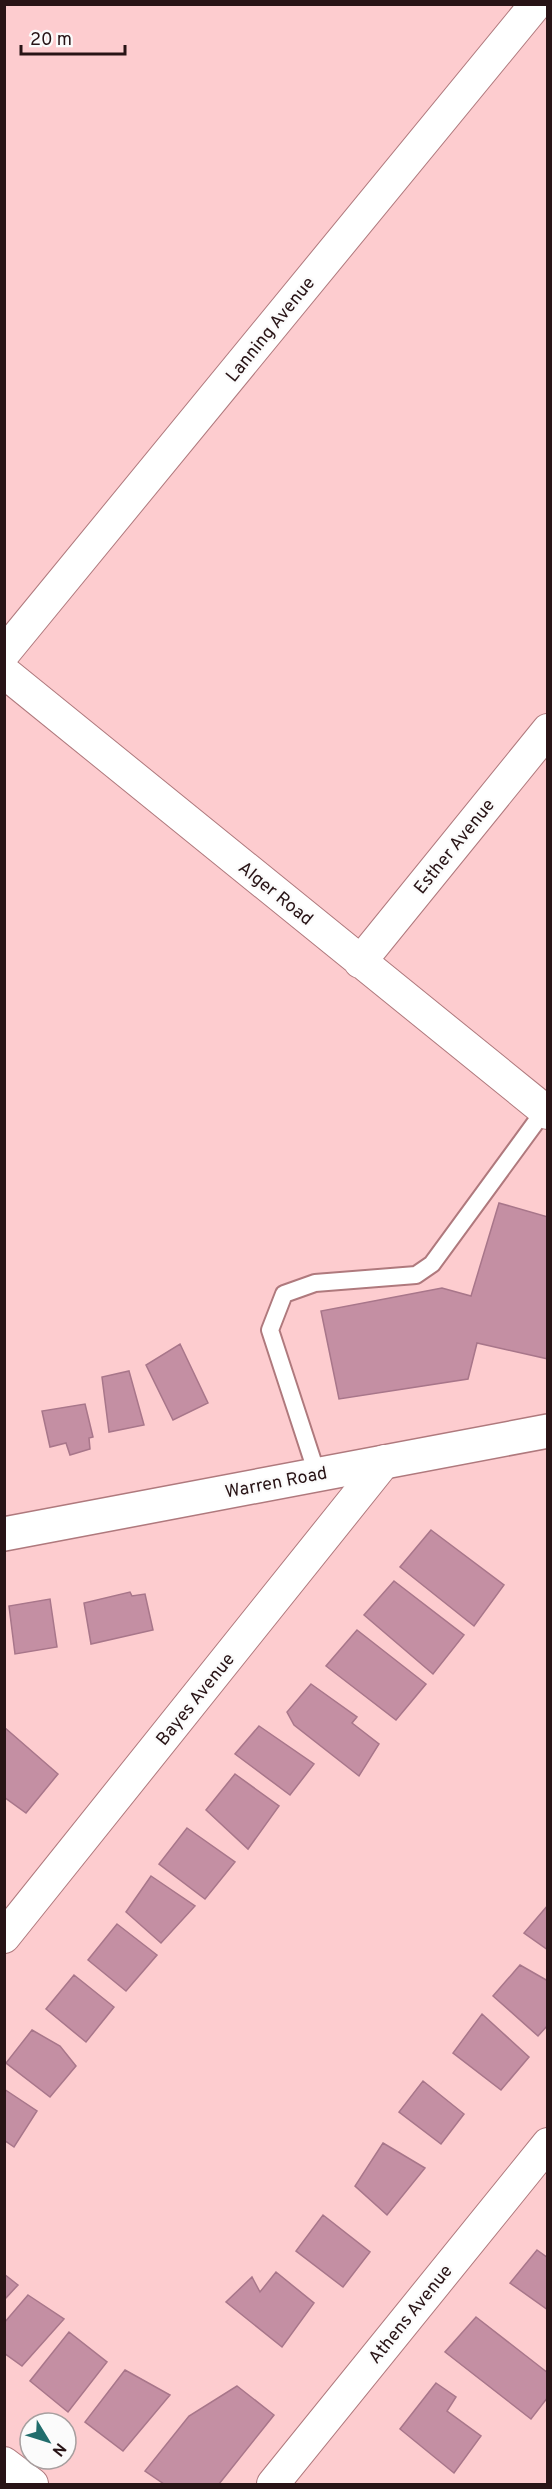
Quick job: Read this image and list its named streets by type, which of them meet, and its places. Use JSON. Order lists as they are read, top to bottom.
{
  "streets": {
    "main road": ["Warren Road"],
    "street": [
      "Lanning Avenue",
      "Esther Avenue",
      "Alger Road",
      "Bayes Avenue",
      "Athens Avenue"
    ]
  },
  "crossings": [
    ["Esther Avenue", "Alger Road"],
    ["Warren Road", "Bayes Avenue"]
  ],
  "scale_bar": "20 m",
  "north": "bottom right"
}
